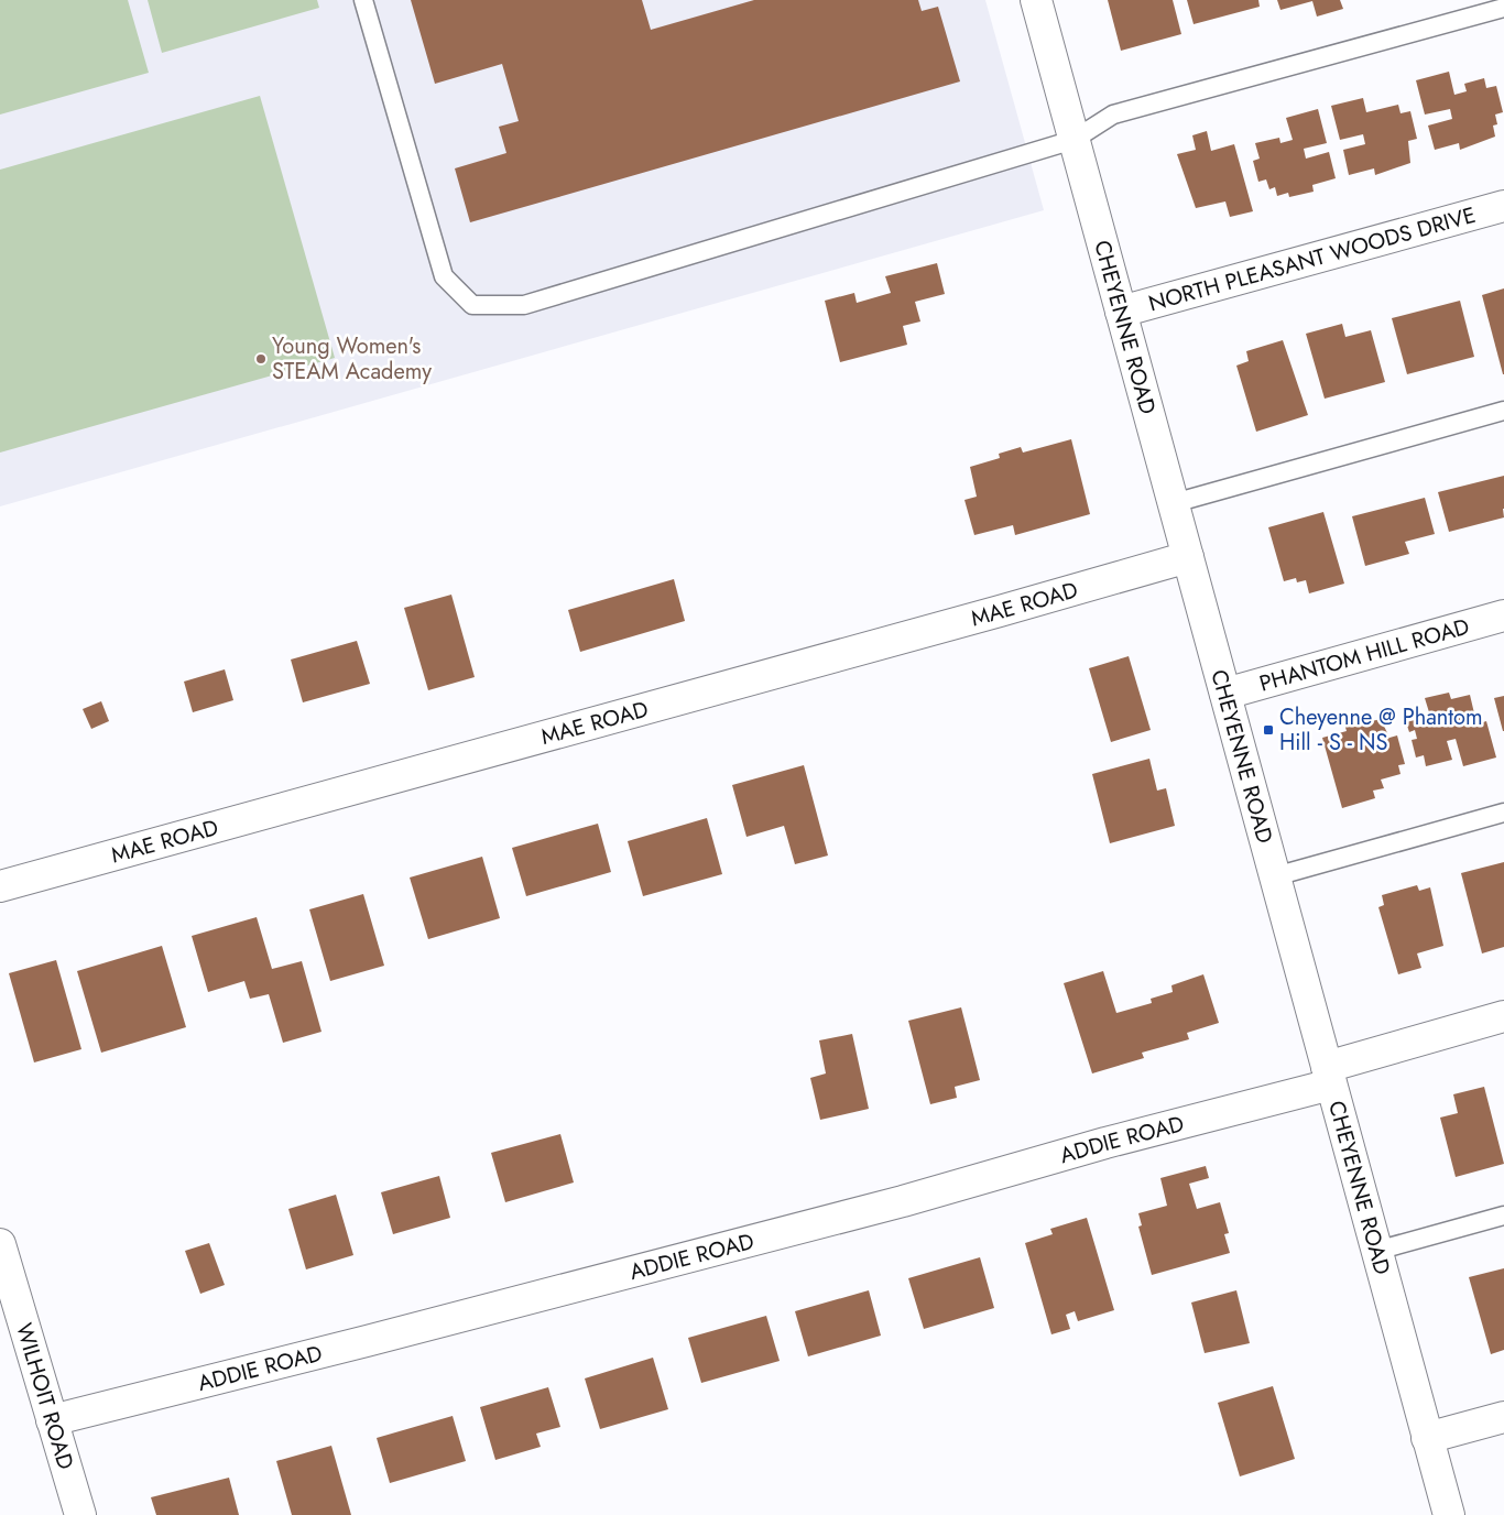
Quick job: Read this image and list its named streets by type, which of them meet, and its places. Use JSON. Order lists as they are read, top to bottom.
{
  "streets": {
    "street": [
      "NORTH PLEASANT WOODS DRIVE",
      "CHEYENNE ROAD",
      "MAE ROAD",
      "PHANTOM HILL ROAD",
      "ADDIE ROAD",
      "WILHOIT ROAD"
    ]
  },
  "crossings": [
    ["NORTH PLEASANT WOODS DRIVE", "CHEYENNE ROAD"],
    ["CHEYENNE ROAD", "MAE ROAD"],
    ["CHEYENNE ROAD", "PHANTOM HILL ROAD"],
    ["CHEYENNE ROAD", "ADDIE ROAD"],
    ["ADDIE ROAD", "WILHOIT ROAD"]
  ],
  "places": {
    "other": ["Young Women's STEAM Academy"],
    "transit": ["Cheyenne @ Phantom Hill - S - NS"]
  }
}
